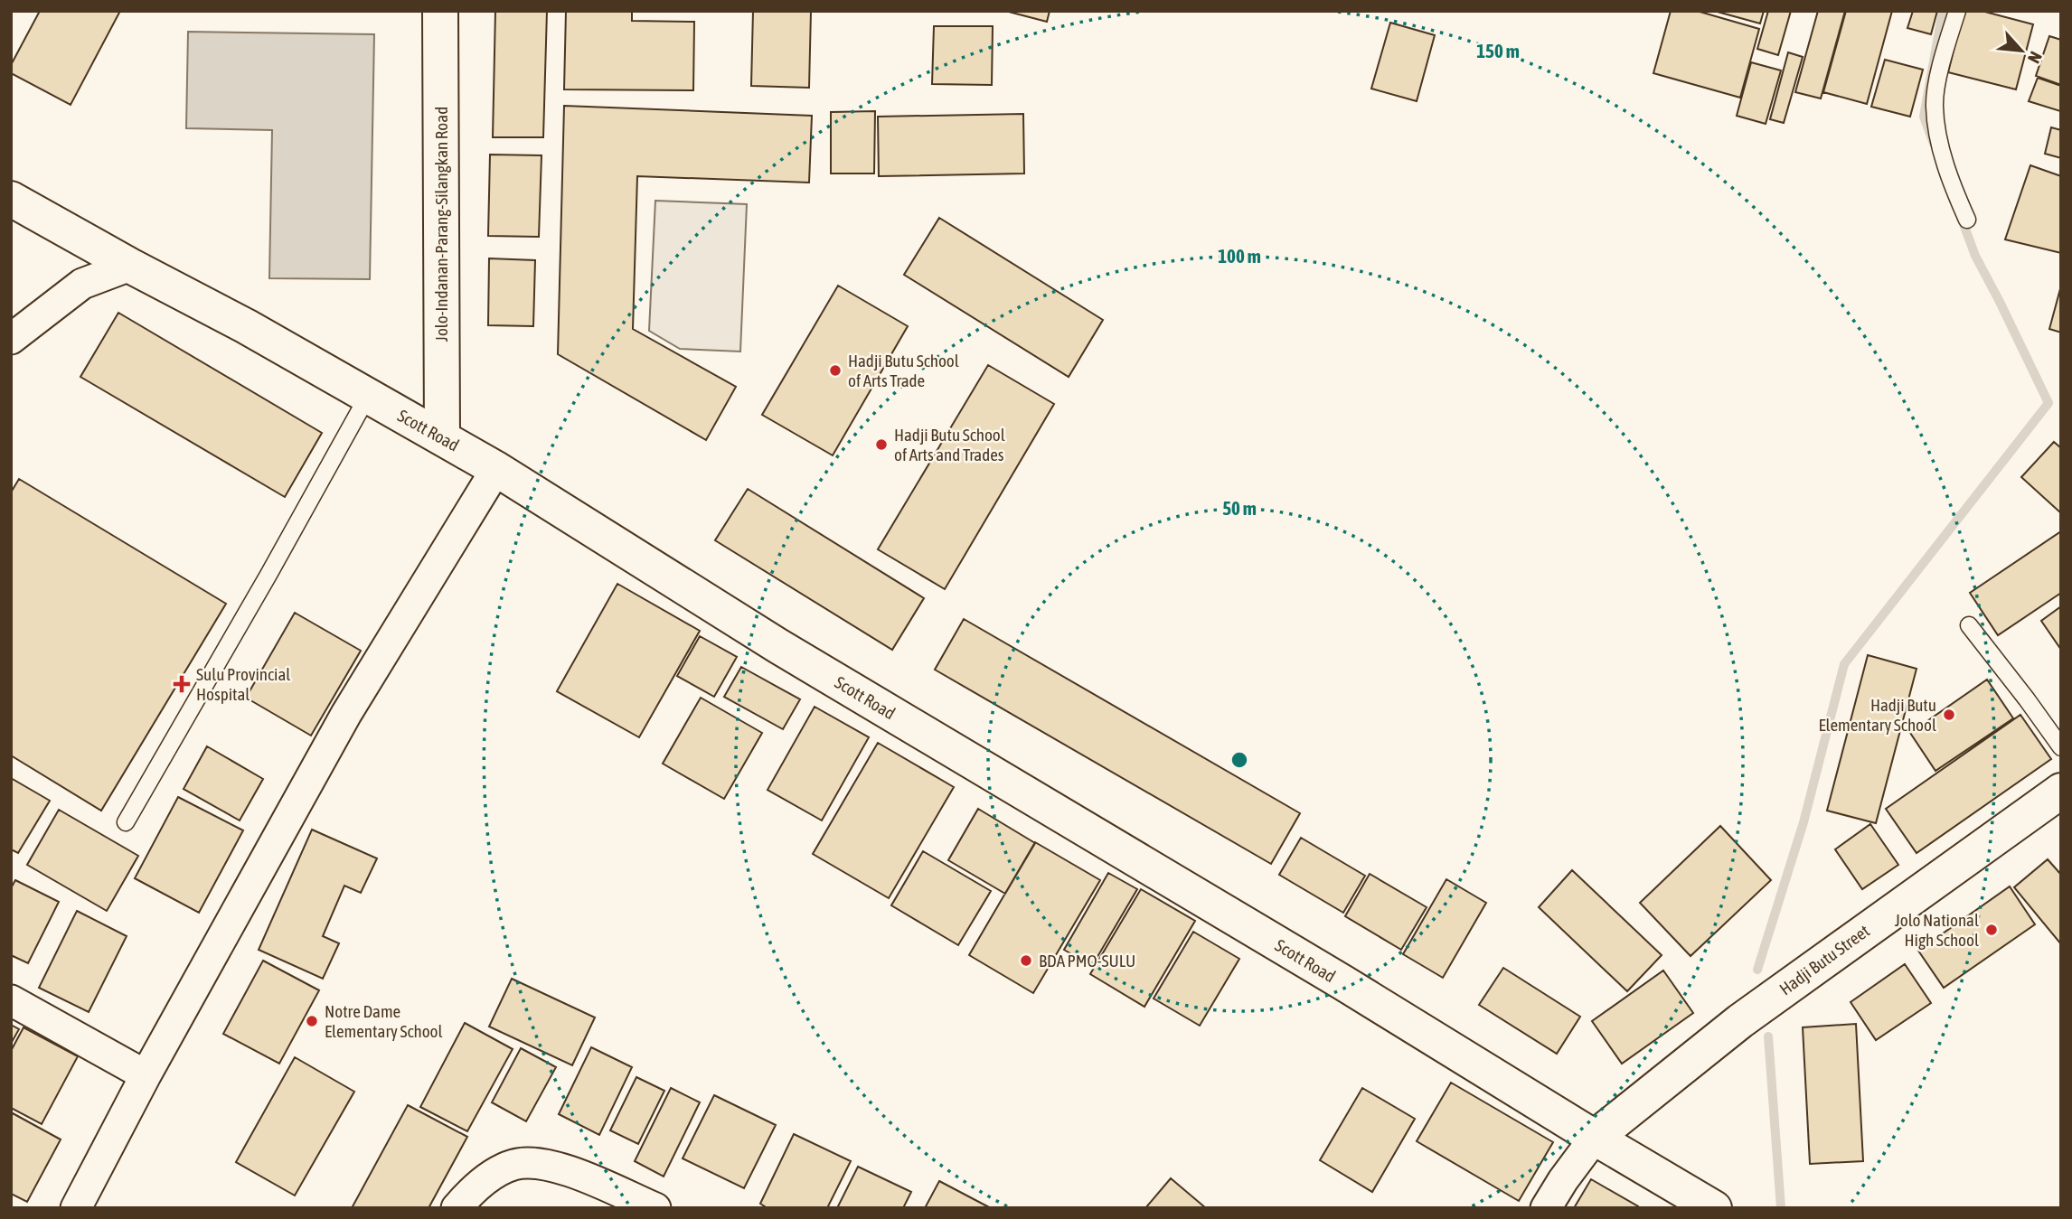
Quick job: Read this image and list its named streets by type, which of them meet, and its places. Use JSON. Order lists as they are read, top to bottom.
{
  "streets": {
    "street": ["Jolo-Indanan-Parang-Silangkan Road", "Scott Road", "Hadji Butu Street"]
  },
  "crossings": [
    ["Jolo-Indanan-Parang-Silangkan Road", "Scott Road"],
    ["Scott Road", "Hadji Butu Street"]
  ],
  "places": {
    "other": [
      "Hadji Butu School of Arts Trade",
      "Hadji Butu School of Arts and Trades",
      "Hadji Butu Elementary School",
      "Jolo National High School",
      "BDA PMO-SULU",
      "Notre Dame Elementary School"
    ],
    "health": ["Sulu Provincial Hospital"]
  },
  "north": "bottom right",
  "rings": ["150 m", "100 m", "50 m"]
}
